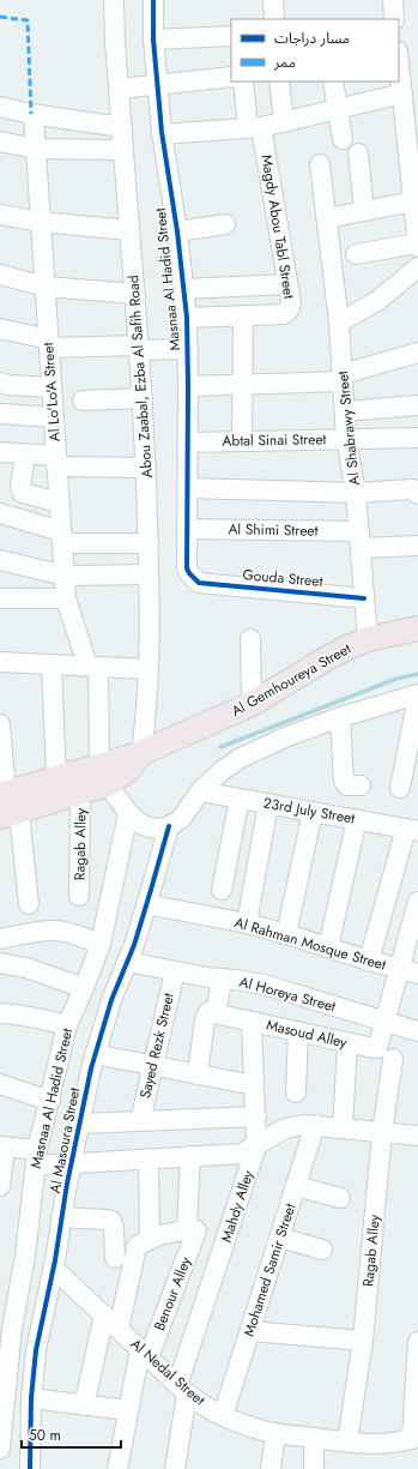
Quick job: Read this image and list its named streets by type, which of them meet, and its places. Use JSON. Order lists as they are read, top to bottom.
{
  "streets": {
    "main road": ["Al Gemhoureya Street"],
    "street": [
      "Magdy Abou Tabl Street",
      "Masnaa Al Hadid Street",
      "Abou Zaabal, Ezba Al Safih Road",
      "Al Lo'Lo'A Street",
      "Al Shabrawy Street",
      "Abtal Sinai Street",
      "Al Shimi Street",
      "Gouda Street",
      "23rd July Street",
      "Ragab Alley",
      "Al Rahman Mosque Street",
      "Al Horeya Street",
      "Masoud Alley",
      "Sayed Rezk Street",
      "Al Masoura Street",
      "Mahdy Alley",
      "Mohamed Samir Street",
      "Benour Alley",
      "Al Nedal Street"
    ]
  },
  "crossings": [
    ["Magdy Abou Tabl Street", "Masnaa Al Hadid Street"],
    ["Masnaa Al Hadid Street", "Abtal Sinai Street"],
    ["Masnaa Al Hadid Street", "Al Shimi Street"],
    ["Masnaa Al Hadid Street", "Gouda Street"],
    ["Abou Zaabal, Ezba Al Safih Road", "Al Gemhoureya Street"],
    ["Al Lo'Lo'A Street", "Al Gemhoureya Street"],
    ["Al Shabrawy Street", "Abtal Sinai Street"],
    ["Al Shabrawy Street", "Al Shimi Street"],
    ["Al Shabrawy Street", "Gouda Street"],
    ["Al Shabrawy Street", "Al Gemhoureya Street"],
    ["Al Gemhoureya Street", "Ragab Alley"],
    ["Ragab Alley", "Al Nedal Street"],
    ["Al Rahman Mosque Street", "Al Masoura Street"],
    ["Al Horeya Street", "Masoud Alley"],
    ["Al Horeya Street", "Sayed Rezk Street"],
    ["Al Horeya Street", "Al Masoura Street"],
    ["Masoud Alley", "Mahdy Alley"],
    ["Al Masoura Street", "Al Nedal Street"],
    ["Mahdy Alley", "Al Nedal Street"],
    ["Mohamed Samir Street", "Al Nedal Street"],
    ["Benour Alley", "Al Nedal Street"]
  ],
  "legend": ["مسار دراجات", "ممر"],
  "scale_bar": "50 m"
}
